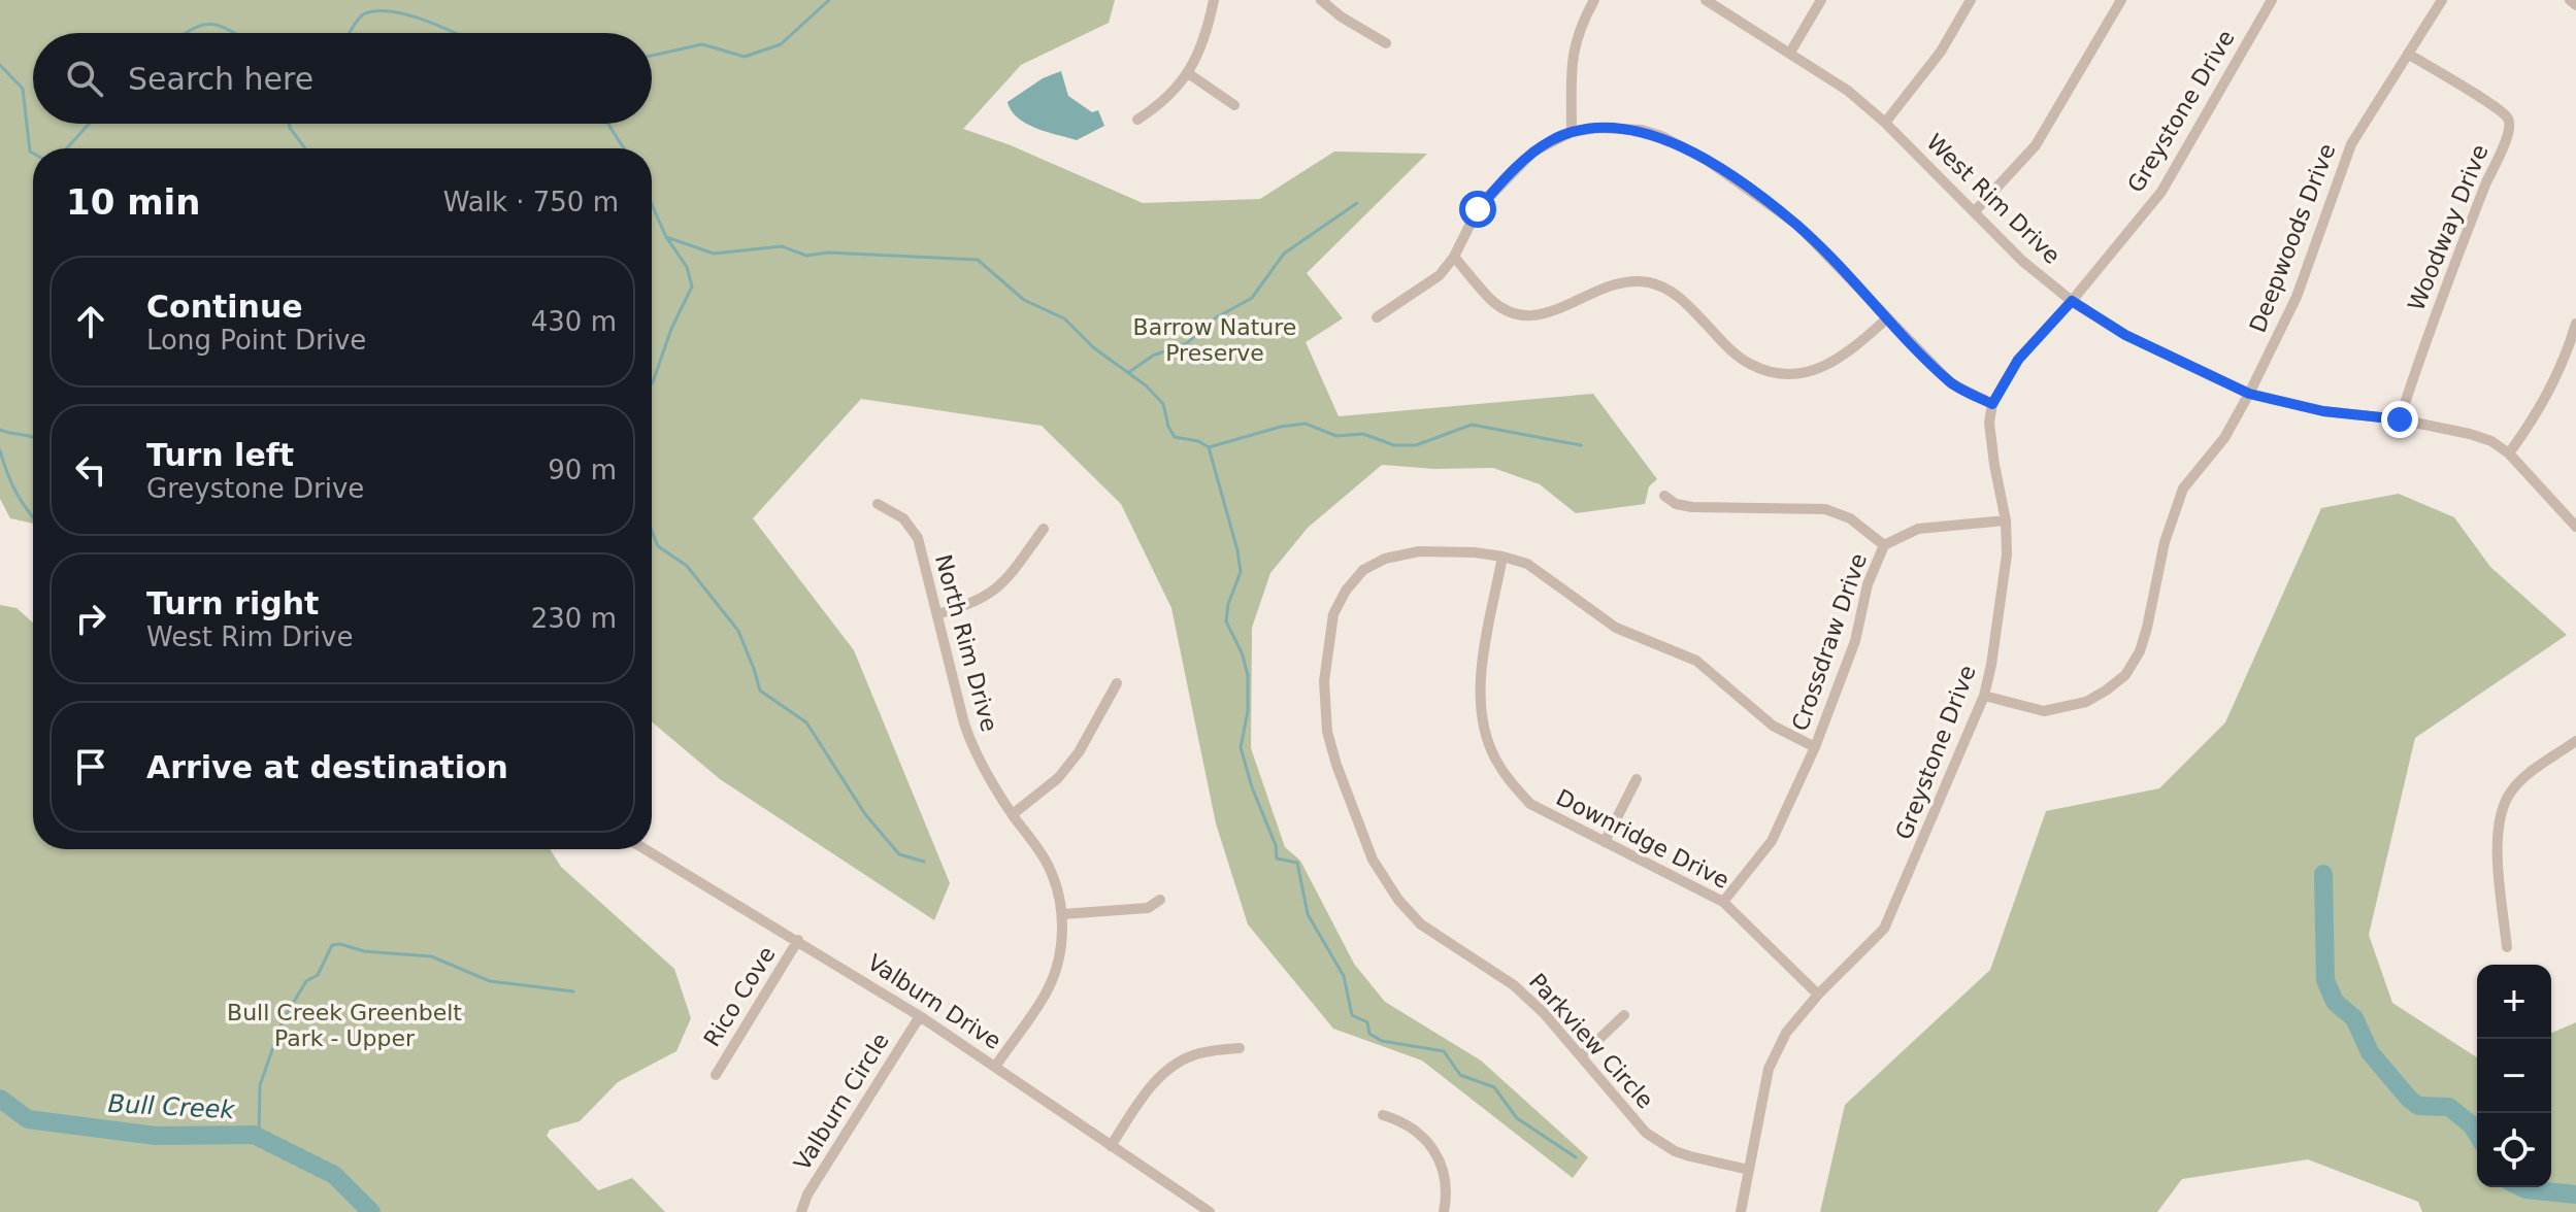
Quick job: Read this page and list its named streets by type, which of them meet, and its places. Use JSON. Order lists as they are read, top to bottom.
{
  "streets": {
    "street": [
      "Greystone Drive",
      "West Rim Drive",
      "Woodway Drive",
      "Deepwoods Drive",
      "Crossdraw Drive",
      "North Rim Drive",
      "Downridge Drive",
      "Rico Cove",
      "Valburn Drive",
      "Parkview Circle",
      "Valburn Circle"
    ]
  },
  "crossings": [
    ["Greystone Drive", "West Rim Drive"],
    ["Greystone Drive", "Deepwoods Drive"],
    ["Greystone Drive", "Crossdraw Drive"],
    ["Greystone Drive", "Downridge Drive"],
    ["Greystone Drive", "Parkview Circle"],
    ["West Rim Drive", "Woodway Drive"],
    ["West Rim Drive", "Deepwoods Drive"],
    ["Woodway Drive", "Deepwoods Drive"],
    ["Crossdraw Drive", "Downridge Drive"],
    ["Crossdraw Drive", "Parkview Circle"],
    ["North Rim Drive", "Valburn Drive"],
    ["Downridge Drive", "Parkview Circle"],
    ["Rico Cove", "Valburn Drive"],
    ["Valburn Drive", "Valburn Circle"]
  ],
  "water": ["Bull Creek"],
  "parks": ["Barrow Nature Preserve", "Bull Creek Greenbelt Park - Upper"],
  "page": {
    "search": "Search here",
    "heading": ["10 min", "Walk · 750 m"],
    "list": [
      ["Continue", "Long Point Drive", "430 m"],
      ["Turn left", "Greystone Drive", "90 m"],
      ["Turn right", "West Rim Drive", "230 m"],
      "Arrive at destination"
    ],
    "map_buttons": ["+", "−"]
  }
}
